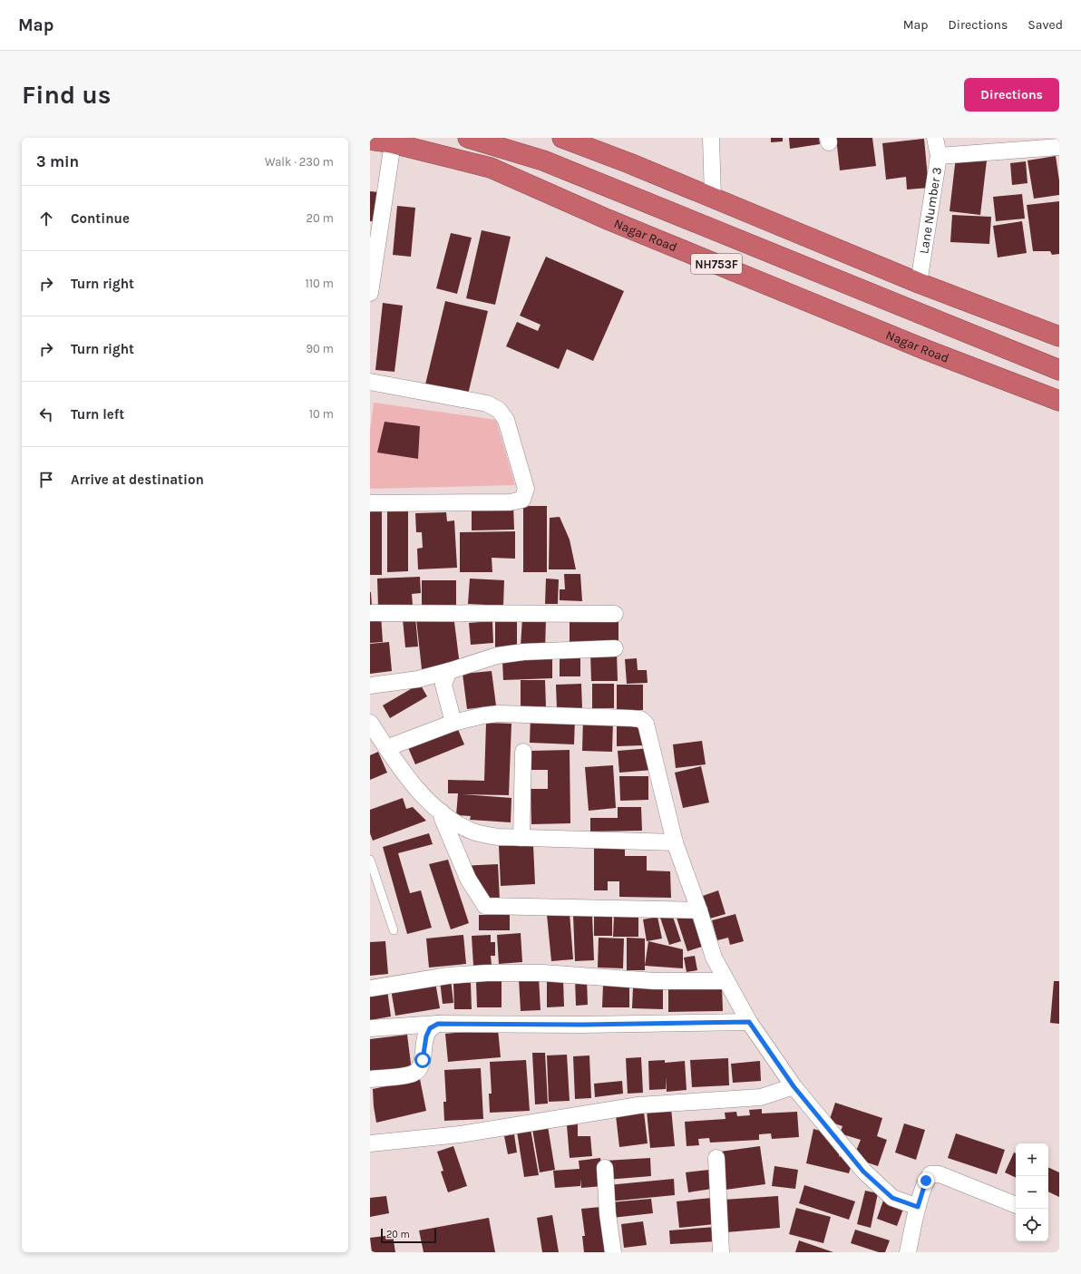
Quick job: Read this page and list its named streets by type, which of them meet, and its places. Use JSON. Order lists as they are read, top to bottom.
{
  "streets": {
    "highway": ["Nagar Road", "NH753F"],
    "street": ["Lane Number 3"]
  },
  "scale_bar": "20 m",
  "page": {
    "header": "Map",
    "nav": ["Map", "Directions", "Saved"],
    "buttons": "Directions",
    "title": "Find us",
    "heading": ["3 min", "Walk · 230 m"],
    "list": [
      ["Continue", "20 m"],
      ["Turn right", "110 m"],
      ["Turn right", "90 m"],
      ["Turn left", "10 m"],
      "Arrive at destination"
    ],
    "map_buttons": ["+", "−"],
    "scale": "20 m"
  }
}
